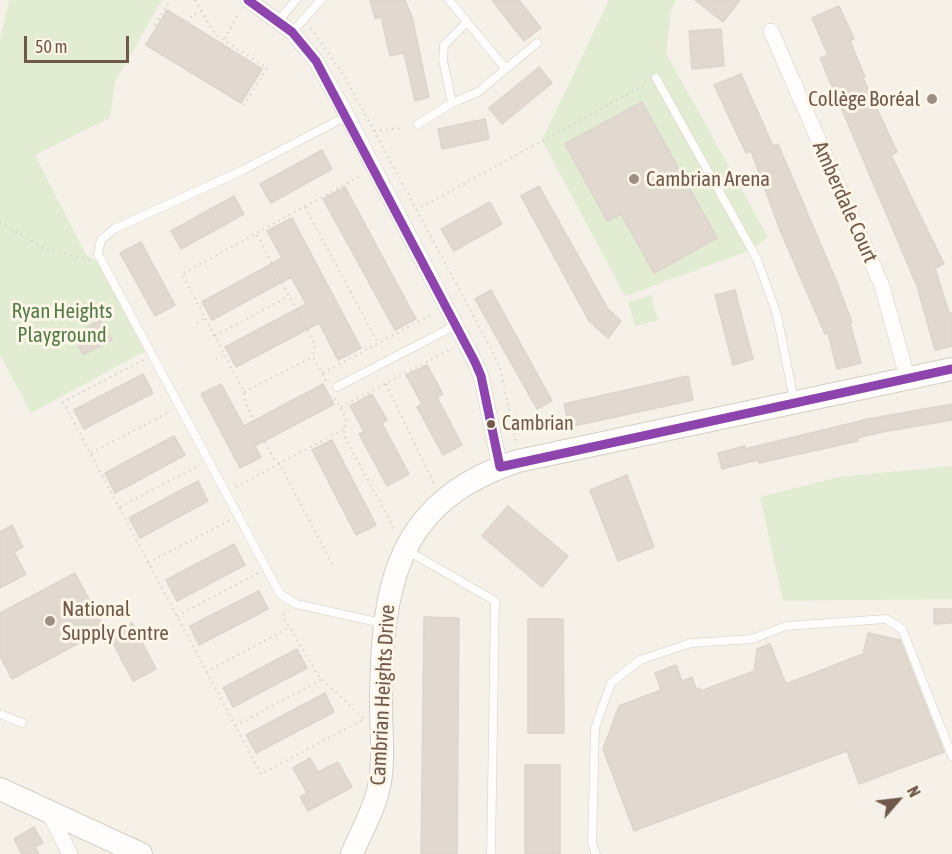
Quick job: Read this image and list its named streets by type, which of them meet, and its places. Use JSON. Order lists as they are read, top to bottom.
{
  "streets": {
    "street": ["Amberdale Court", "Cambrian Heights Drive"]
  },
  "crossings": [
    ["Amberdale Court", "Cambrian Heights Drive"]
  ],
  "parks": ["Ryan Heights Playground"],
  "places": [
    "Collège Boréal",
    "Cambrian Arena",
    "Cambrian",
    "National Supply Centre"
  ],
  "scale_bar": "50 m",
  "north": "top right"
}
